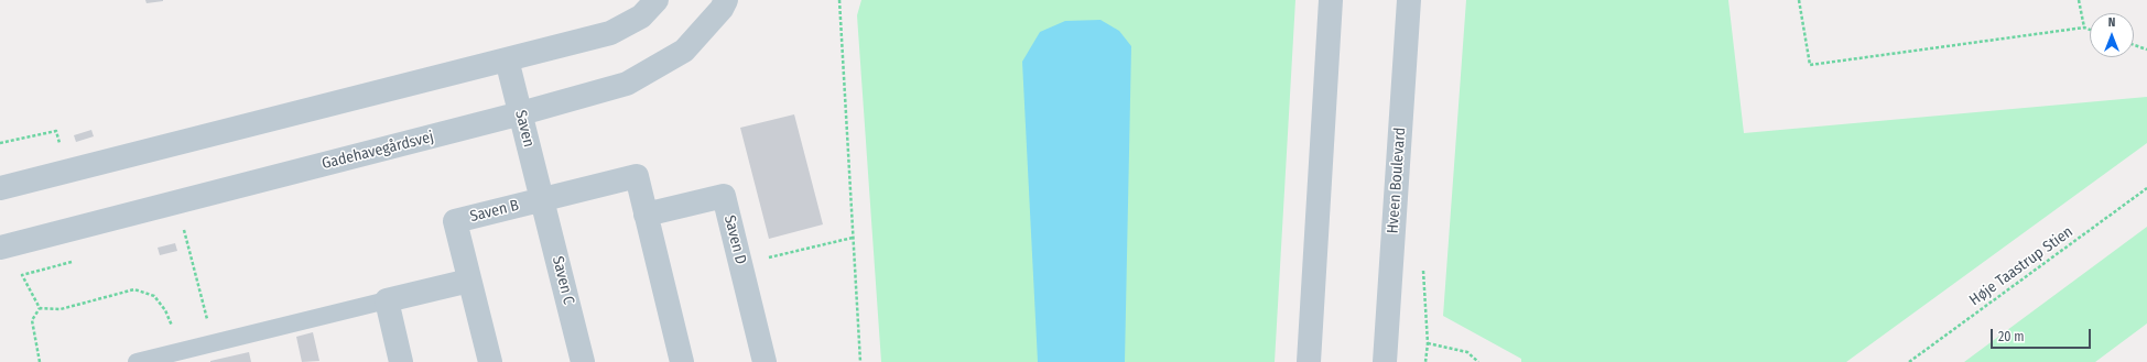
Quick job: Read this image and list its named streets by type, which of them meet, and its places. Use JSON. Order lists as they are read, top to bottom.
{
  "streets": {
    "street": [
      "Saven",
      "Gadehavegårdsvej",
      "Hveen Boulevard",
      "Saven B",
      "Saven D",
      "Saven C"
    ],
    "path": ["Høje Taastrup Stien"]
  },
  "crossings": [
    ["Saven", "Gadehavegårdsvej"],
    ["Saven", "Saven B"],
    ["Saven", "Saven C"],
    ["Saven B", "Saven C"]
  ],
  "scale_bar": "20 m",
  "north": "top"
}
